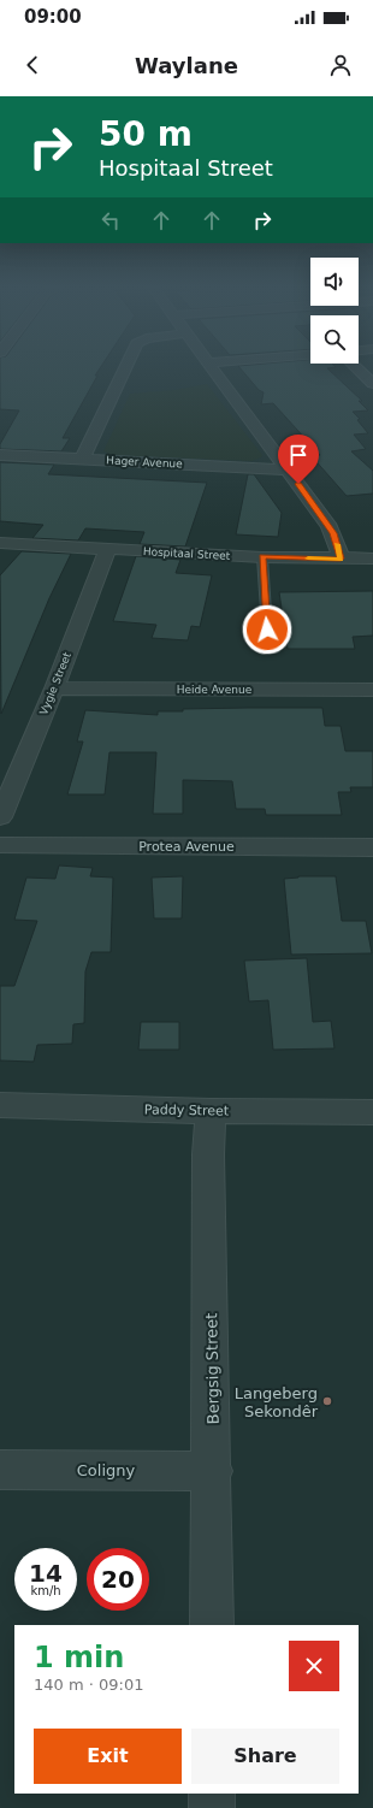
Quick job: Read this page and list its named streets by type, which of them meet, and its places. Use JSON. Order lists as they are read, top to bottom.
{
  "streets": {
    "street": [
      "Hager Avenue",
      "Hospitaal Street",
      "Vygie Street",
      "Heide Avenue",
      "Protea Avenue",
      "Paddy Street",
      "Bergsig Street",
      "Coligny"
    ]
  },
  "crossings": [
    ["Hospitaal Street", "Vygie Street"],
    ["Vygie Street", "Heide Avenue"],
    ["Paddy Street", "Bergsig Street"],
    ["Bergsig Street", "Coligny"]
  ],
  "places": ["Langeberg Sekondêr"],
  "page": {
    "status": "09:00",
    "header": "Waylane",
    "turn": ["50 m", "Hospitaal Street"],
    "speed": "14 km/h",
    "limit": "20",
    "heading": ["1 min", "140 m · 09:01"],
    "buttons": ["Exit", "Share"]
  }
}
